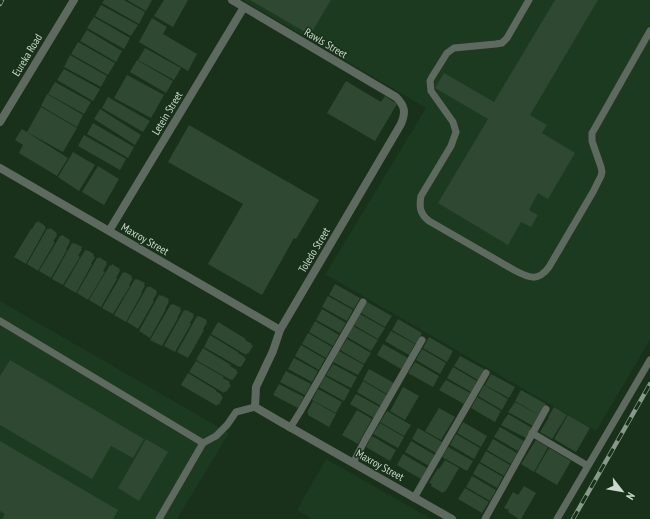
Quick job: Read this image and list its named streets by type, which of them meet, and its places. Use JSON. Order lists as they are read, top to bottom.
{
  "streets": {
    "street": [
      "Rawls Street",
      "Eureka Road",
      "Letein Street",
      "Maxroy Street",
      "Toledo Street"
    ]
  },
  "crossings": [
    ["Rawls Street", "Letein Street"],
    ["Rawls Street", "Toledo Street"],
    ["Letein Street", "Maxroy Street"],
    ["Maxroy Street", "Toledo Street"]
  ],
  "north": "bottom right"
}
